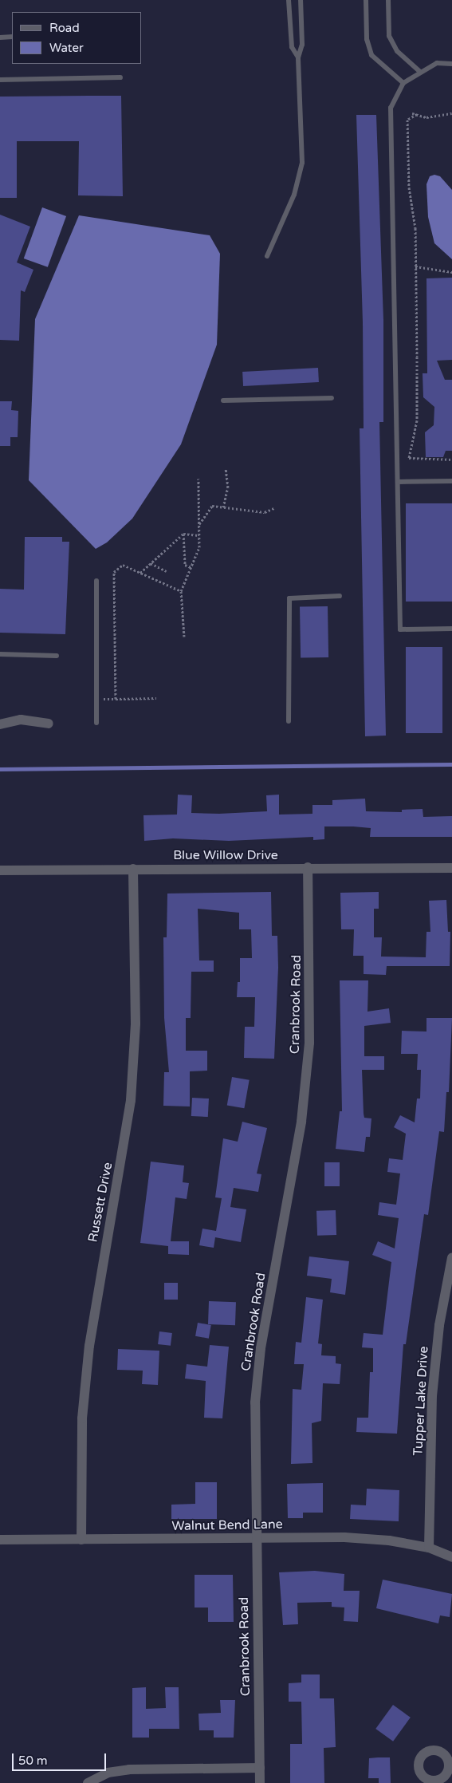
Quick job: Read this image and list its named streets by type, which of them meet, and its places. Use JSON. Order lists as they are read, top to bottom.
{
  "streets": {
    "street": [
      "Blue Willow Drive",
      "Cranbrook Road",
      "Russett Drive",
      "Tupper Lake Drive",
      "Walnut Bend Lane"
    ]
  },
  "crossings": [
    ["Blue Willow Drive", "Cranbrook Road"],
    ["Blue Willow Drive", "Russett Drive"],
    ["Cranbrook Road", "Walnut Bend Lane"],
    ["Russett Drive", "Walnut Bend Lane"],
    ["Tupper Lake Drive", "Walnut Bend Lane"]
  ],
  "legend": ["Road", "Water"],
  "scale_bar": "50 m"
}
